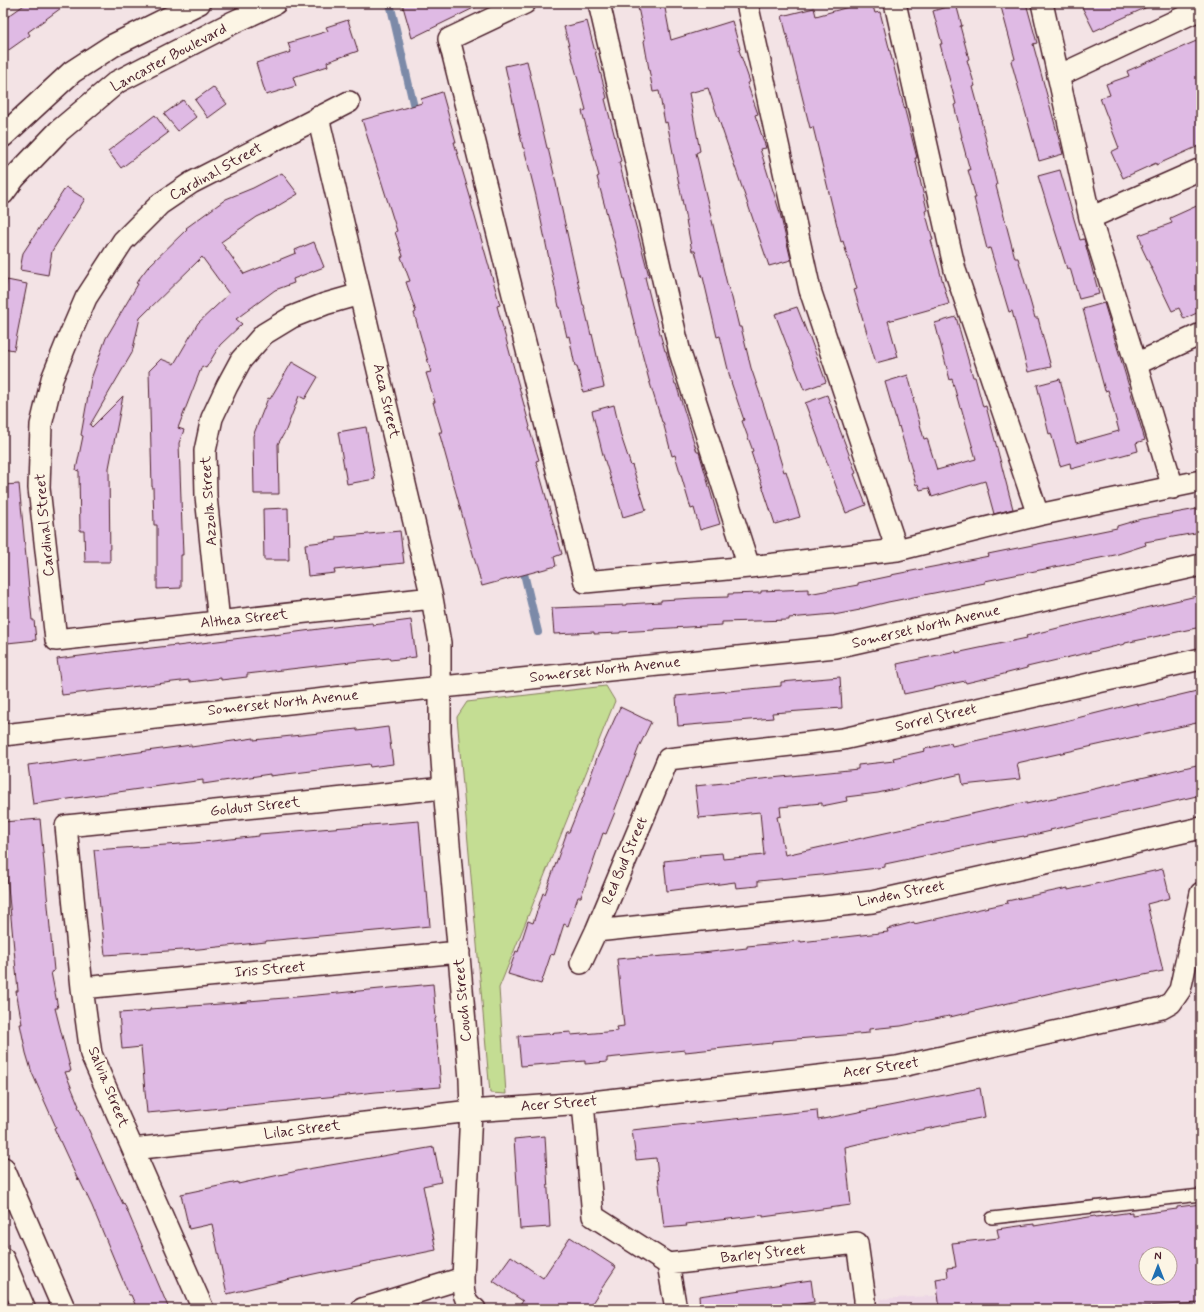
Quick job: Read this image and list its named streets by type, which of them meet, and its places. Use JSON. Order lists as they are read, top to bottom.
{
  "streets": {
    "main road": ["Lancaster Boulevard"],
    "street": [
      "Cardinal Street",
      "Acca Street",
      "Azzola Street",
      "Althea Street",
      "Somerset North Avenue",
      "Sorrel Street",
      "Goldust Street",
      "Red Bud Street",
      "Linden Street",
      "Iris Street",
      "Couch Street",
      "Acer Street",
      "Salvia Street",
      "Lilac Street",
      "Barley Street"
    ]
  },
  "crossings": [
    ["Cardinal Street", "Acca Street"],
    ["Cardinal Street", "Althea Street"],
    ["Acca Street", "Azzola Street"],
    ["Acca Street", "Althea Street"],
    ["Acca Street", "Somerset North Avenue"],
    ["Acca Street", "Couch Street"],
    ["Azzola Street", "Althea Street"],
    ["Somerset North Avenue", "Couch Street"],
    ["Sorrel Street", "Red Bud Street"],
    ["Goldust Street", "Couch Street"],
    ["Goldust Street", "Salvia Street"],
    ["Red Bud Street", "Linden Street"],
    ["Iris Street", "Couch Street"],
    ["Iris Street", "Salvia Street"],
    ["Couch Street", "Acer Street"],
    ["Couch Street", "Lilac Street"],
    ["Acer Street", "Lilac Street"],
    ["Salvia Street", "Lilac Street"]
  ],
  "north": "top"
}
